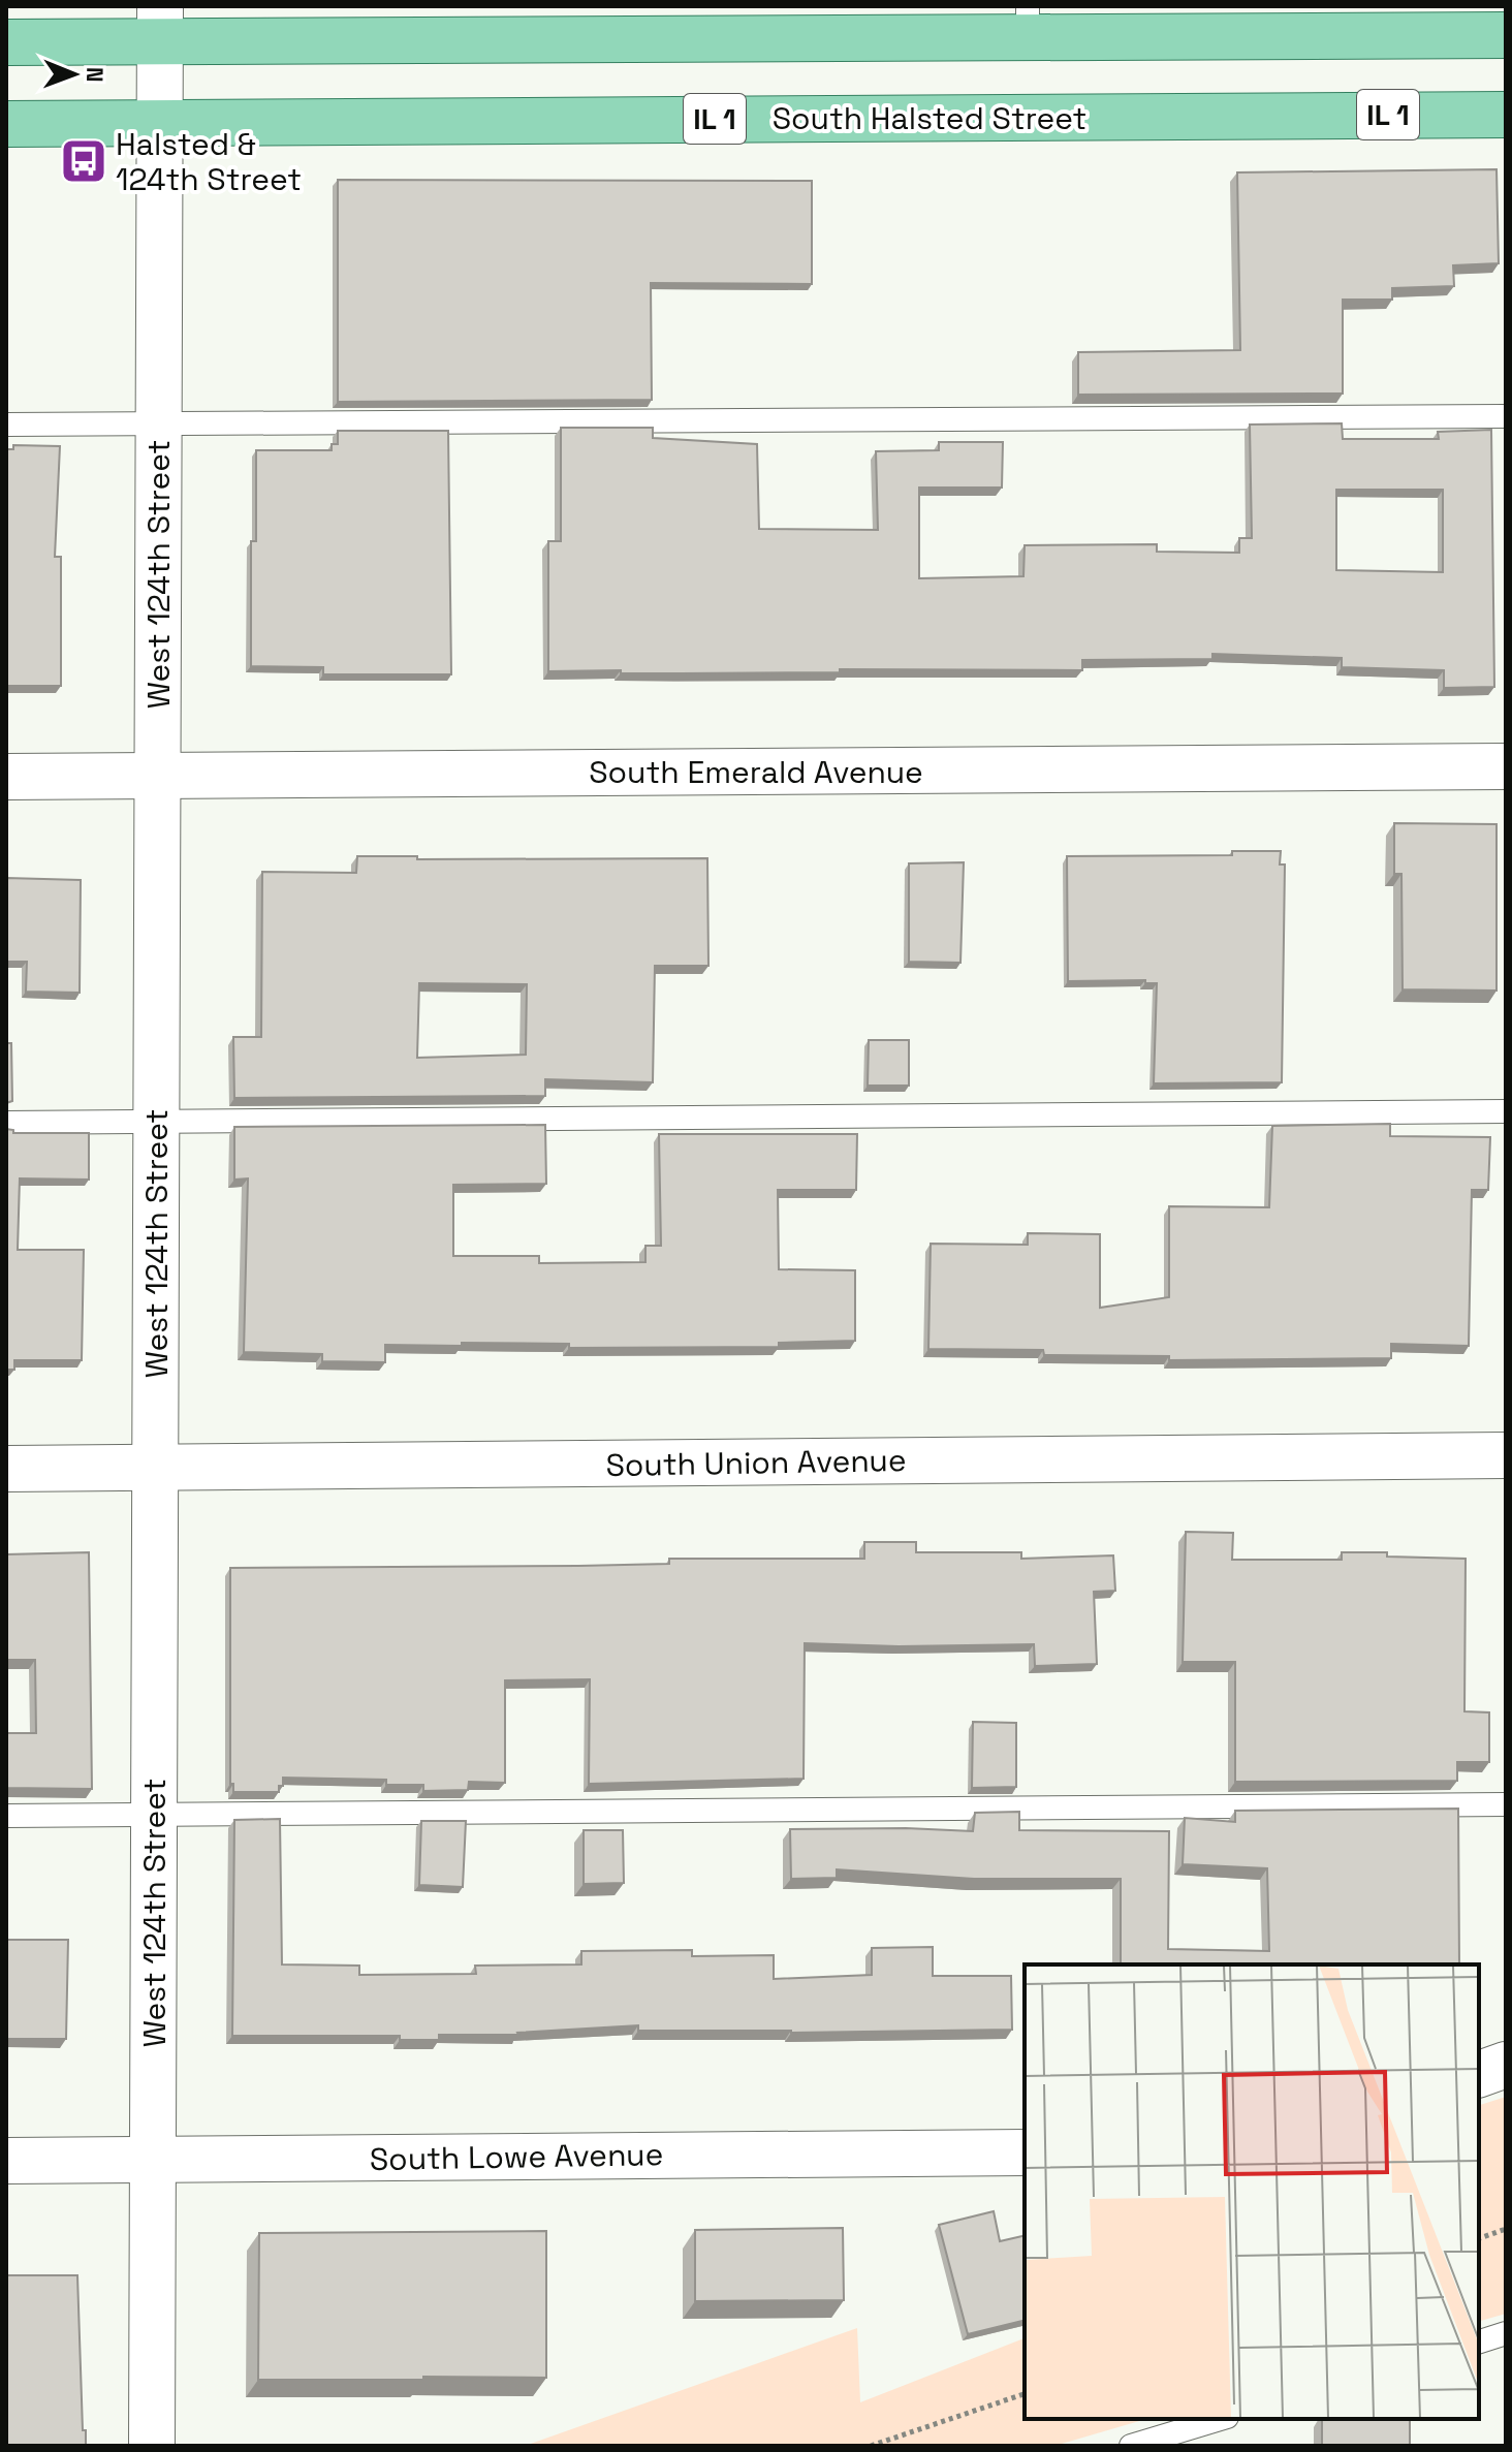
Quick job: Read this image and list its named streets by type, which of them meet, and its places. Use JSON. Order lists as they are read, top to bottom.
{
  "streets": {
    "main road": ["IL 1", "South Halsted Street"],
    "street": [
      "West 124th Street",
      "South Emerald Avenue",
      "South Union Avenue",
      "South Lowe Avenue"
    ]
  },
  "crossings": [
    ["South Halsted Street", "West 124th Street"],
    ["West 124th Street", "South Emerald Avenue"],
    ["West 124th Street", "South Union Avenue"],
    ["West 124th Street", "South Lowe Avenue"]
  ],
  "places": {
    "bus stop": ["Halsted & 124th Street"]
  },
  "north": "right"
}
